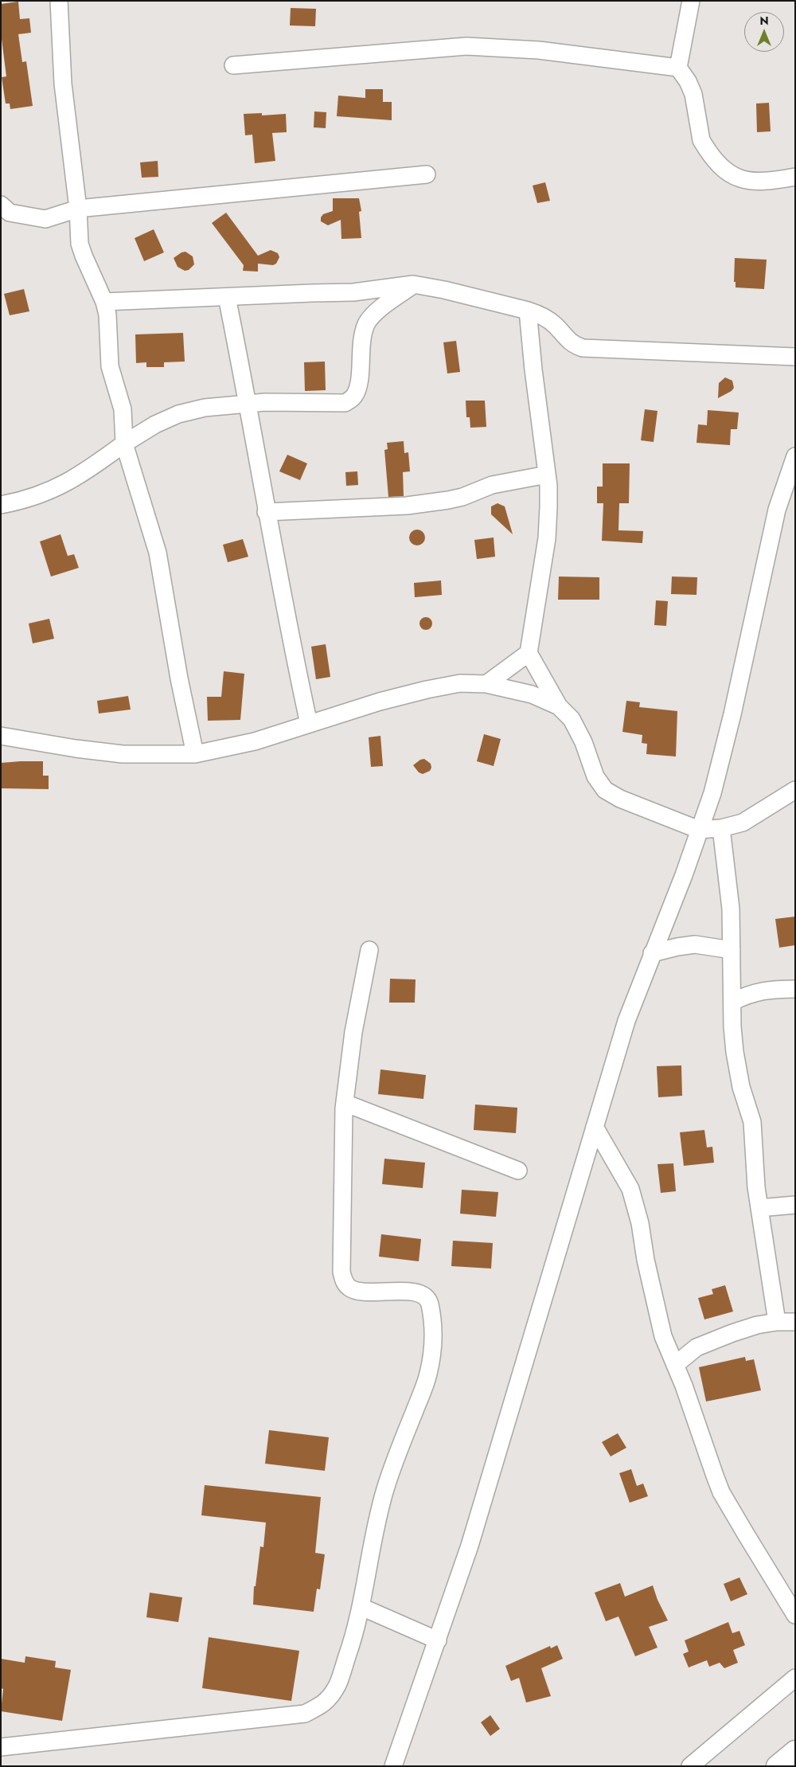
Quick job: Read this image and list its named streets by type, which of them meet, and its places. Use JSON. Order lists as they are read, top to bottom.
{
  "north": "top"
}
